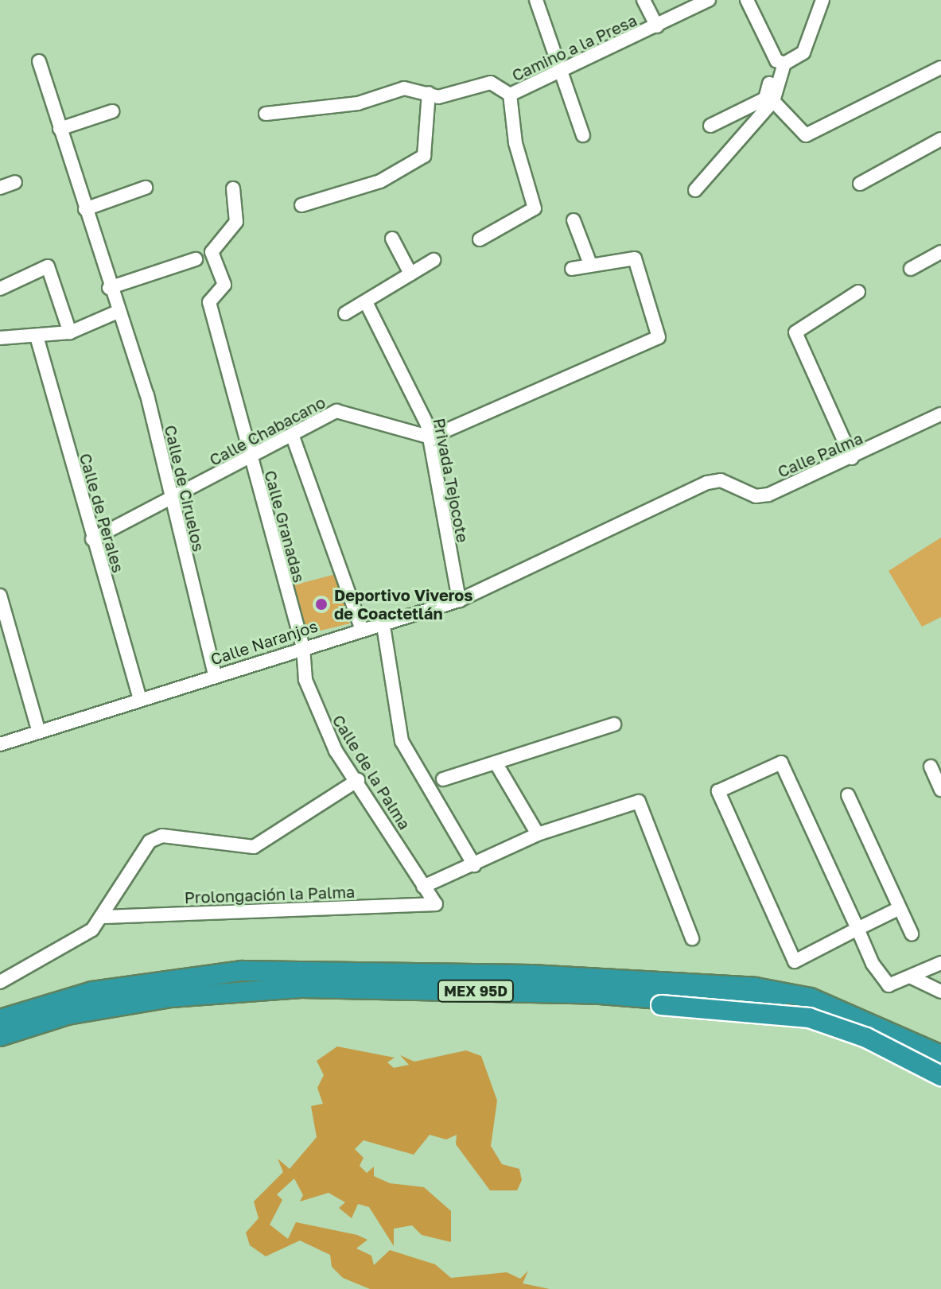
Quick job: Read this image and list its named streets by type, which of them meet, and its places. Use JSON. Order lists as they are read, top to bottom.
{
  "streets": {
    "highway": ["MEX 95D"],
    "street": [
      "Camino a la Presa",
      "Calle Chabacano",
      "Calle Palma",
      "Privada Tejocote",
      "Calle de Ciruelos",
      "Calle de Perales",
      "Calle Granadas",
      "Calle Naranjos",
      "Calle de la Palma",
      "Prolongación la Palma"
    ]
  },
  "crossings": [
    ["Calle Chabacano", "Privada Tejocote"],
    ["Calle Chabacano", "Calle de Ciruelos"],
    ["Calle Chabacano", "Calle de Perales"],
    ["Calle Chabacano", "Calle Granadas"],
    ["Calle Palma", "Calle Naranjos"],
    ["Privada Tejocote", "Calle Naranjos"],
    ["Calle de Ciruelos", "Calle Naranjos"],
    ["Calle de Perales", "Calle Naranjos"],
    ["Calle Granadas", "Calle Naranjos"],
    ["Calle Granadas", "Calle de la Palma"],
    ["Calle Naranjos", "Calle de la Palma"],
    ["Calle de la Palma", "Prolongación la Palma"]
  ],
  "places": ["Deportivo Viveros de Coactetlán"]
}
